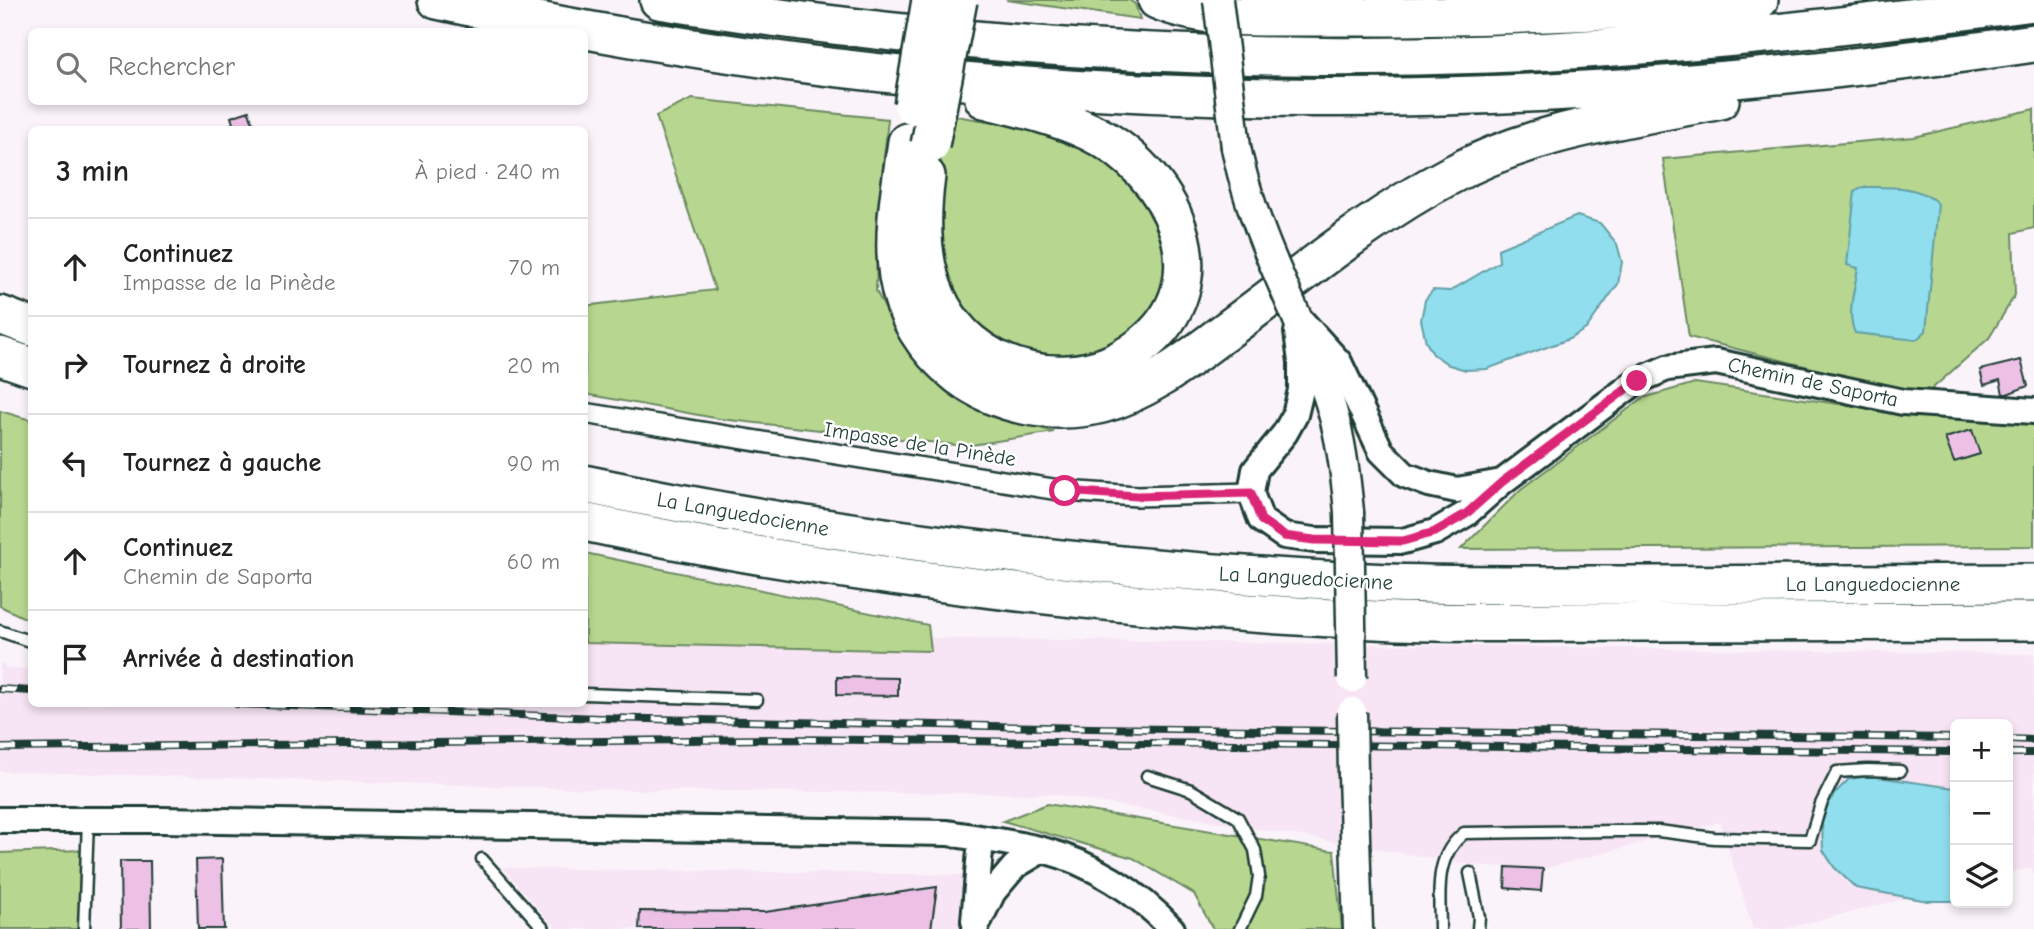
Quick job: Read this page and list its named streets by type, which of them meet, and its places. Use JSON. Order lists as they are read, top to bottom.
{
  "streets": {
    "highway": ["La Languedocienne"],
    "street": ["Chemin de Saporta", "Impasse de la Pinède"]
  },
  "crossings": [
    ["Chemin de Saporta", "Impasse de la Pinède"]
  ],
  "page": {
    "search": "Rechercher",
    "heading": ["3 min", "À pied · 240 m"],
    "list": [
      ["Continuez", "Impasse de la Pinède", "70 m"],
      ["Tournez à droite", "20 m"],
      ["Tournez à gauche", "90 m"],
      ["Continuez", "Chemin de Saporta", "60 m"],
      "Arrivée à destination"
    ],
    "map_buttons": ["+", "−"]
  }
}
